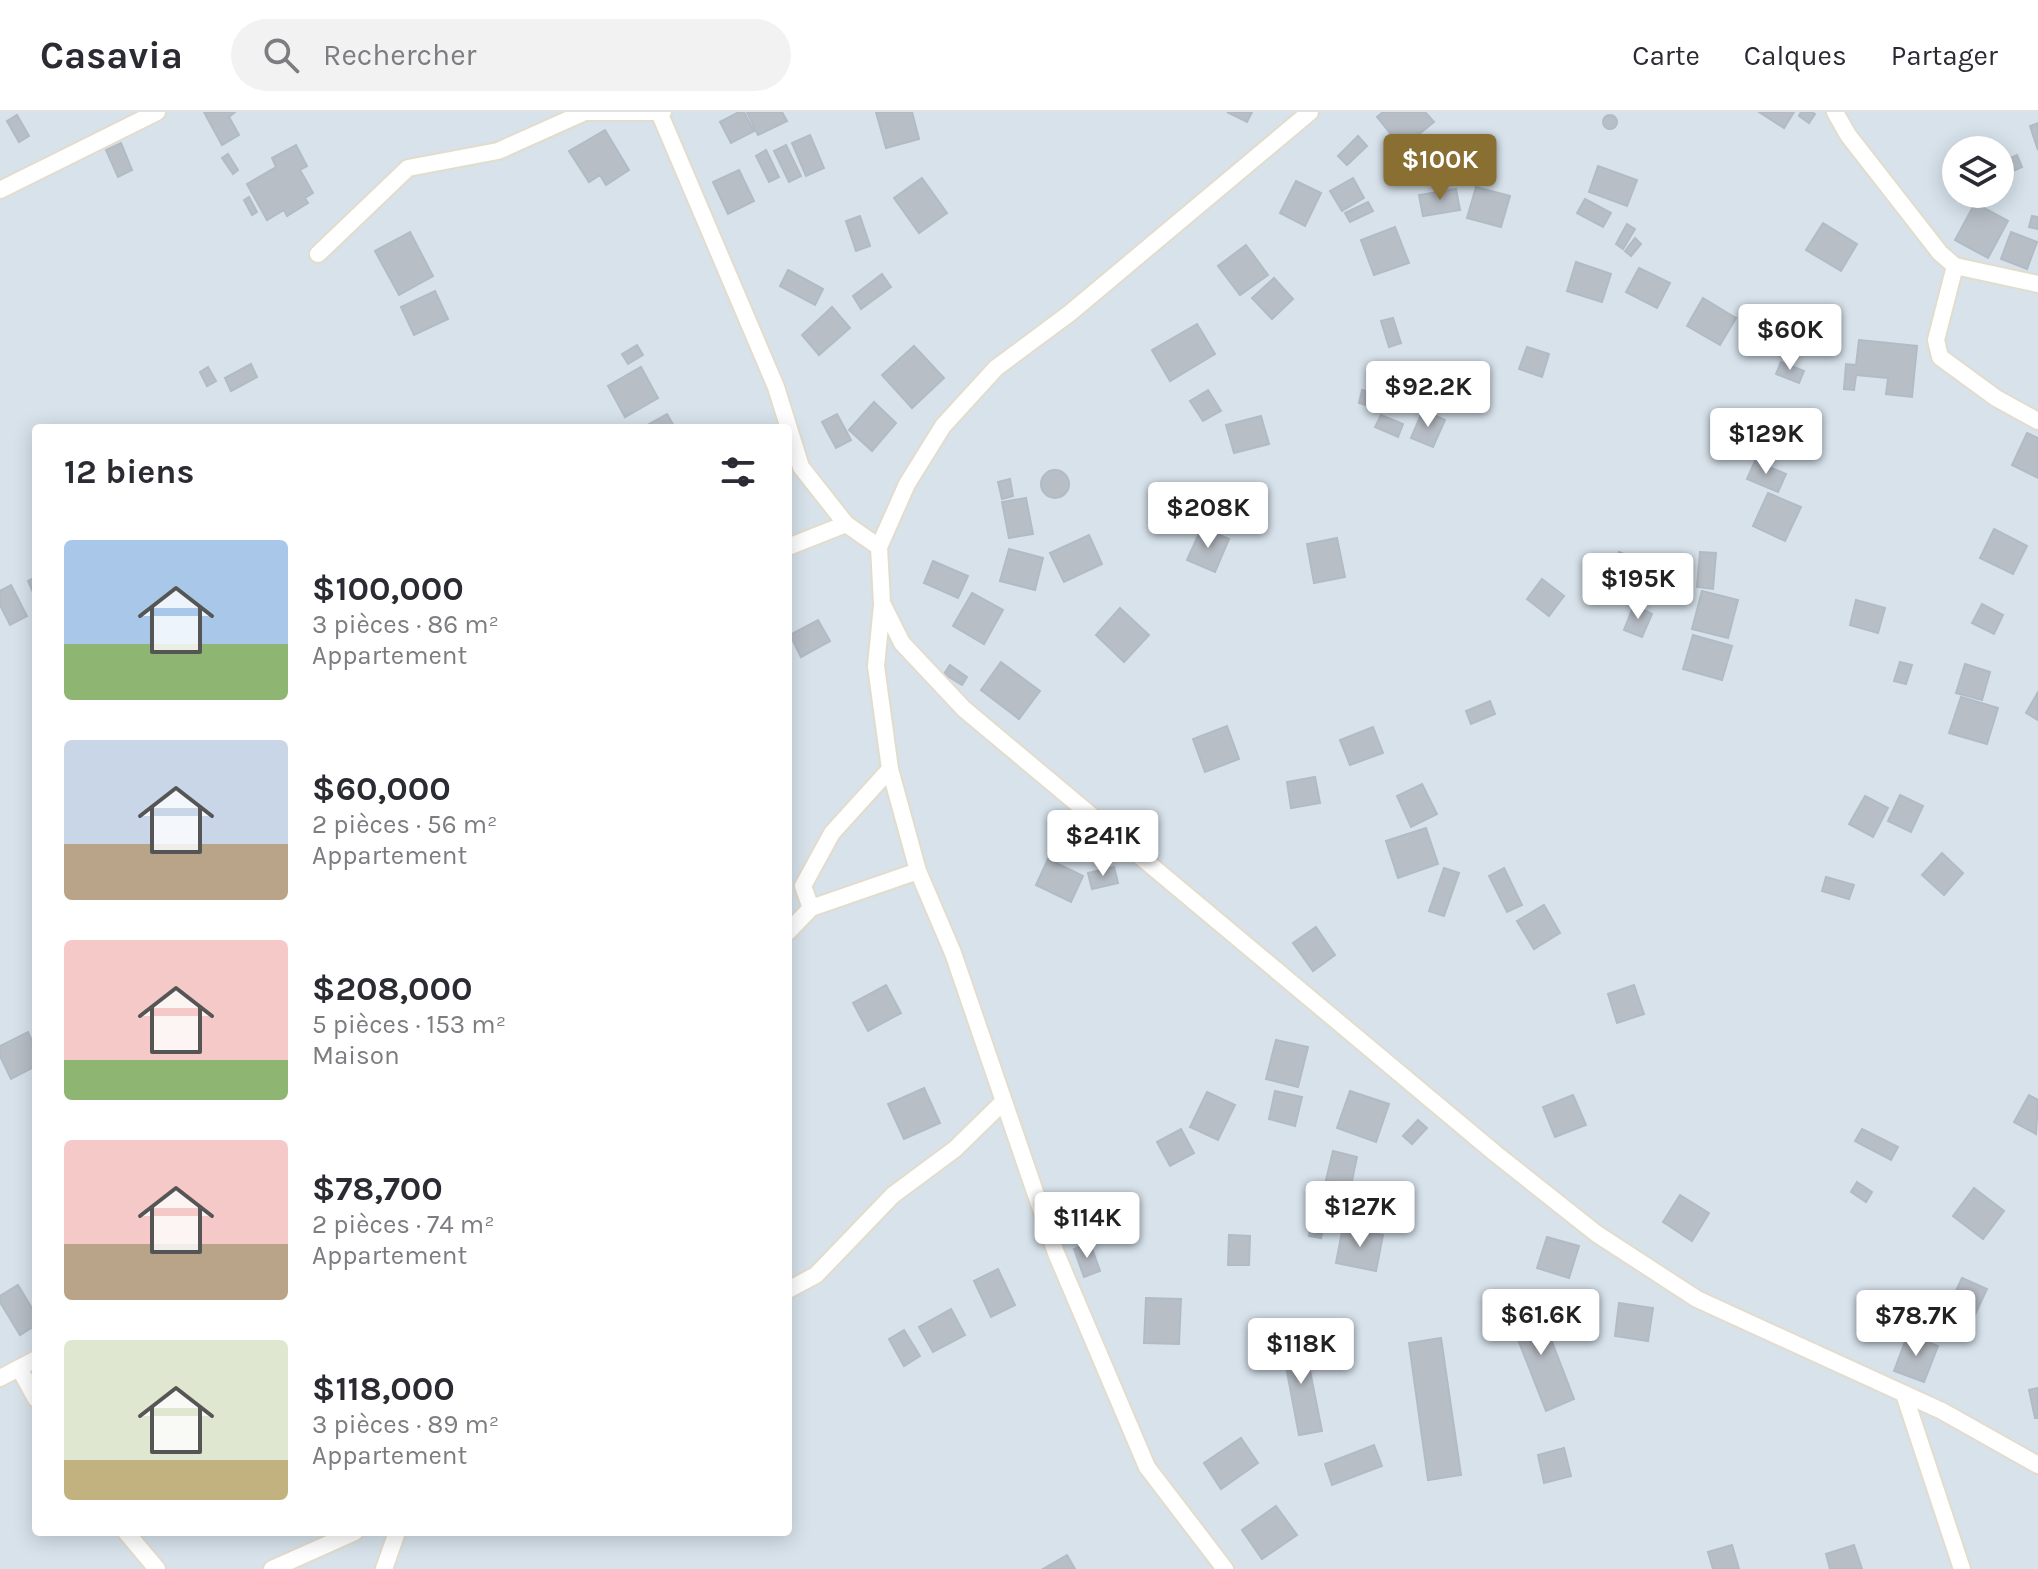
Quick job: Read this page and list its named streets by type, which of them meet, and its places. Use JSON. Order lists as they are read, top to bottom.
{
  "page": {
    "header": "Casavia",
    "search": "Rechercher",
    "nav": ["Carte", "Calques", "Partager"],
    "price": [
      "$100K",
      "$60K",
      "$92.2K",
      "$129K",
      "$208K",
      "$195K",
      "$241K",
      "$127K",
      "$114K",
      "$61.6K",
      "$78.7K",
      "$118K"
    ],
    "heading": "12 biens",
    "list": [
      {
        "name": "$100,000",
        "note": "3 pièces · 86 m² · Appartement"
      },
      {
        "name": "$60,000",
        "note": "2 pièces · 56 m² · Appartement"
      },
      {
        "name": "$208,000",
        "note": "5 pièces · 153 m² · Maison"
      },
      {
        "name": "$78,700",
        "note": "2 pièces · 74 m² · Appartement"
      },
      {
        "name": "$118,000",
        "note": "3 pièces · 89 m² · Appartement"
      }
    ]
  }
}
